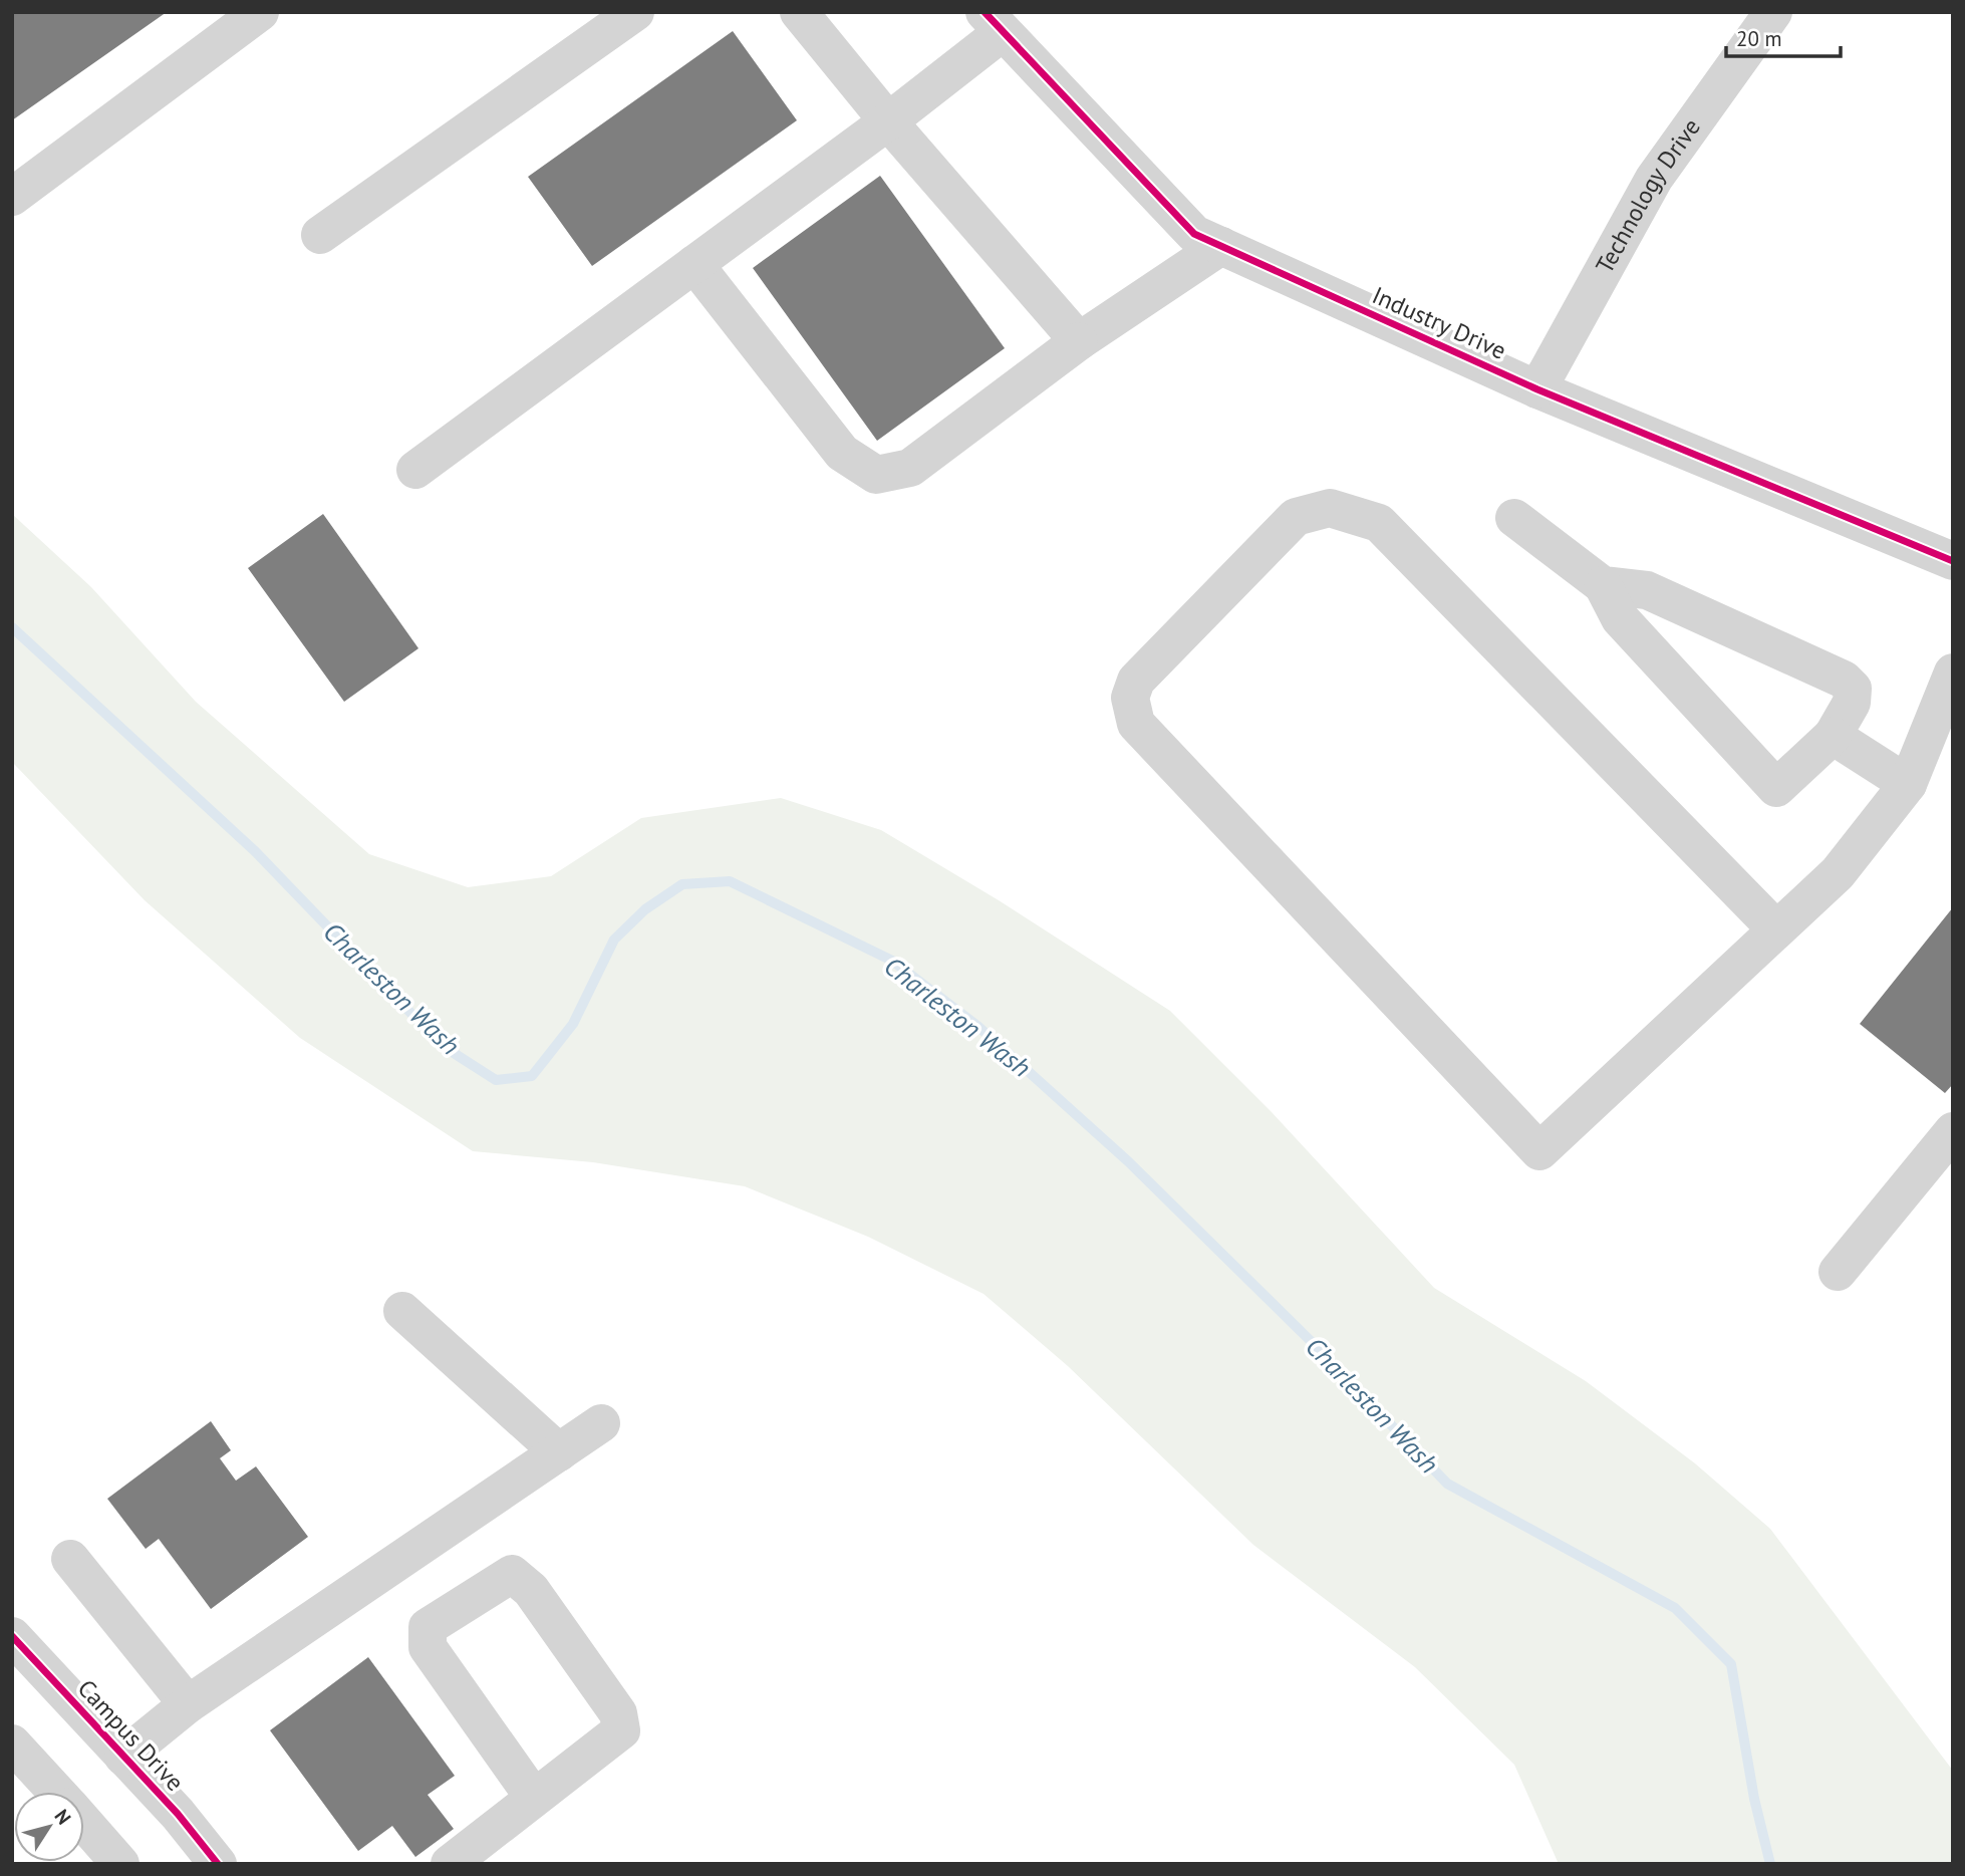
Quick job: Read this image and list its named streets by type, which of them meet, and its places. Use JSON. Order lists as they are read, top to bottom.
{
  "streets": {
    "street": ["Technology Drive", "Industry Drive", "Campus Drive"]
  },
  "crossings": [
    ["Technology Drive", "Industry Drive"]
  ],
  "water": ["Charleston Wash"],
  "scale_bar": "20 m",
  "north": "top right"
}
